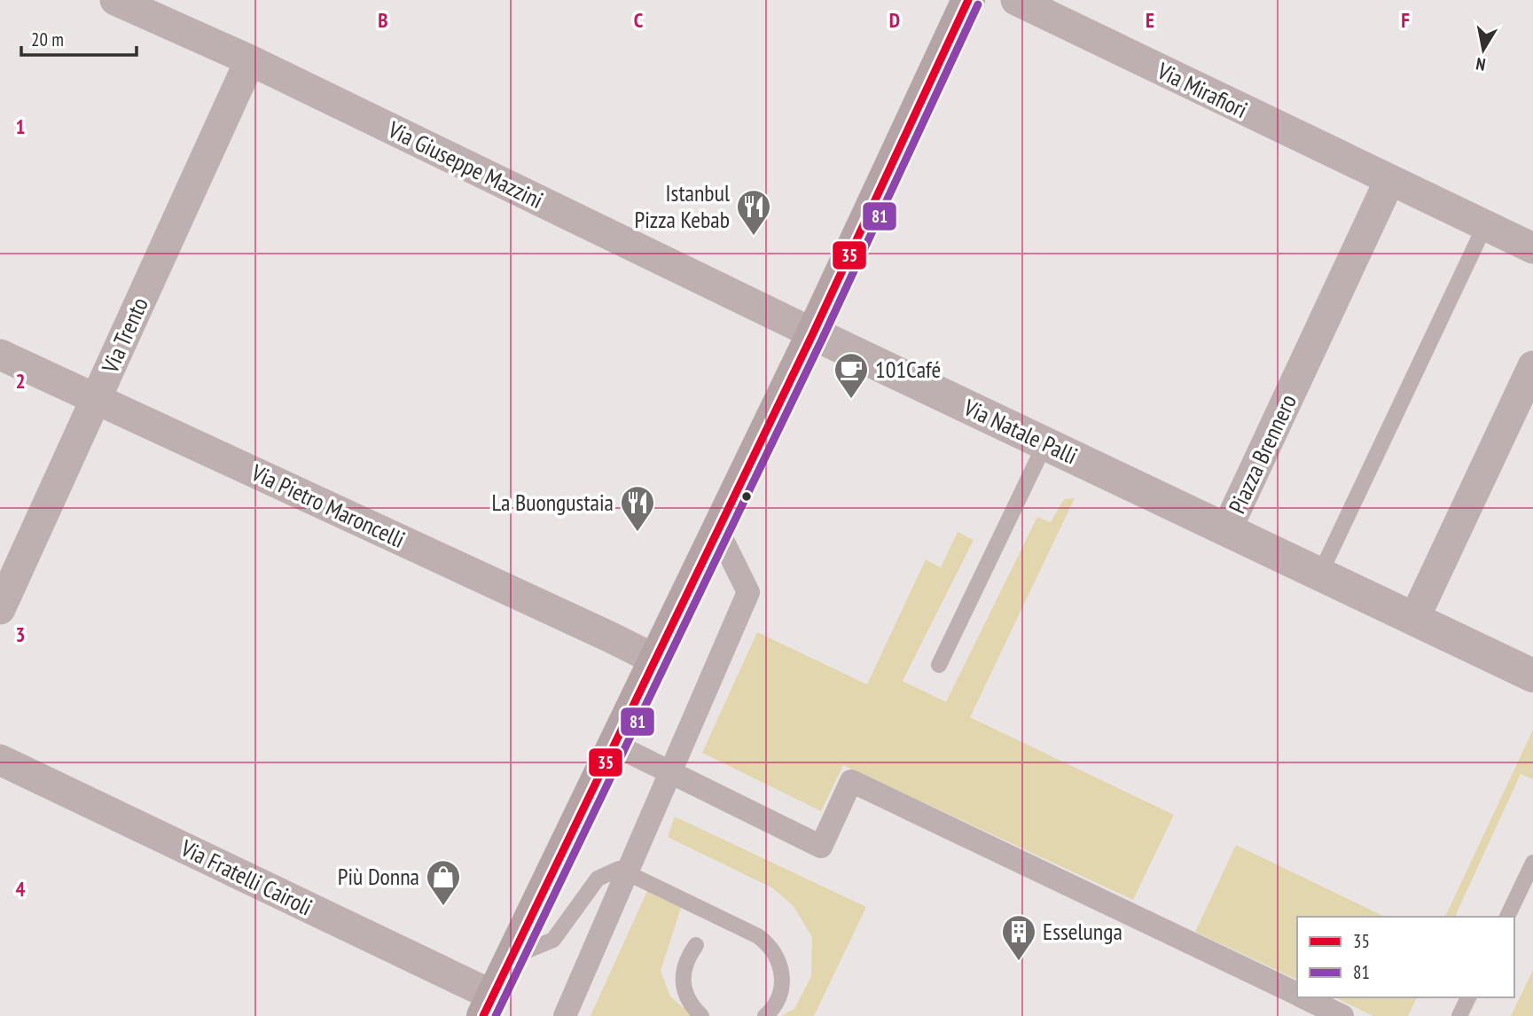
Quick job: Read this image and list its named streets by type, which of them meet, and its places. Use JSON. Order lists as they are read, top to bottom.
{
  "streets": {
    "street": [
      "Via Mirafiori",
      "Via Giuseppe Mazzini",
      "Via Trento",
      "Via Natale Palli",
      "Piazza Brennero",
      "Via Pietro Maroncelli",
      "Via Fratelli Cairoli"
    ]
  },
  "crossings": [
    ["Via Mirafiori", "Piazza Brennero"],
    ["Via Giuseppe Mazzini", "Via Trento"],
    ["Via Giuseppe Mazzini", "Via Natale Palli"],
    ["Via Trento", "Via Pietro Maroncelli"],
    ["Via Natale Palli", "Piazza Brennero"]
  ],
  "places": {
    "restaurant": ["Istanbul Pizza Kebab", "La Buongustaia"],
    "cafe": ["101Café"],
    "shop": ["Più Donna"],
    "building": ["Esselunga"]
  },
  "lines": ["transit line 35", "transit line 81"],
  "legend": ["35", "81"],
  "scale_bar": "20 m",
  "north": "bottom",
  "grid": {
    "columns": [
      "B",
      "C",
      "D",
      "E",
      "F"
    ],
    "rows": [
      "1",
      "2",
      "3",
      "4"
    ]
  }
}
